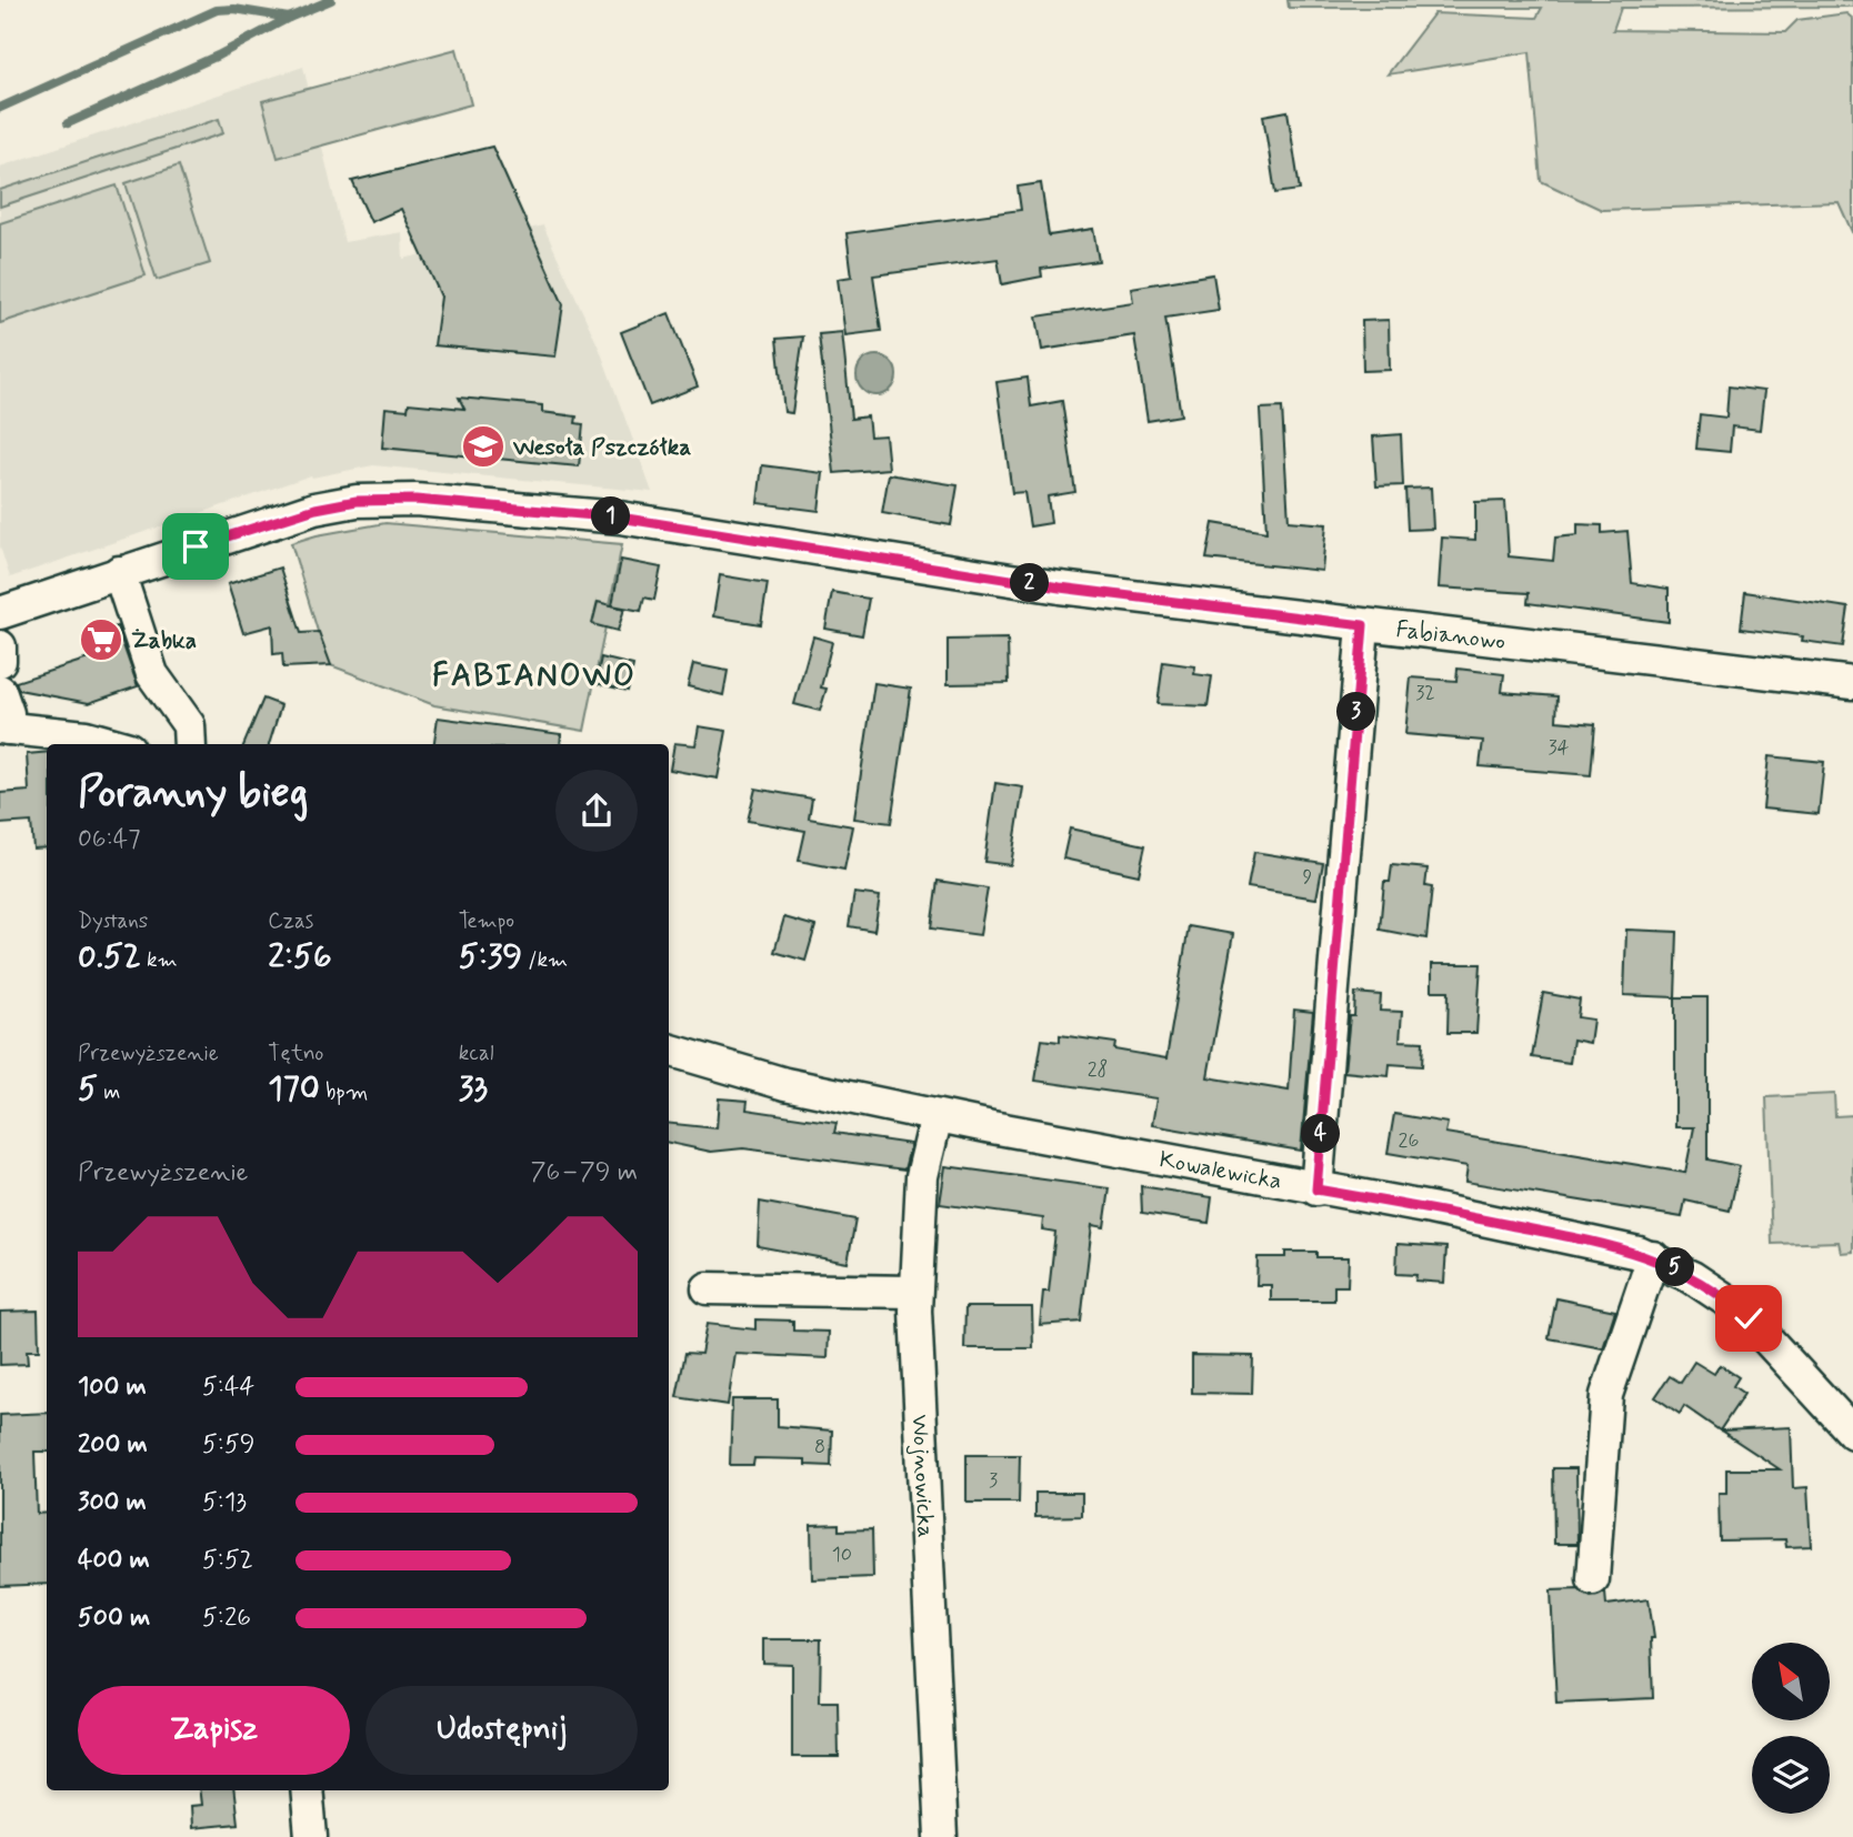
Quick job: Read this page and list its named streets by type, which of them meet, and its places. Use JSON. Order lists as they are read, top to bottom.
{
  "streets": {
    "street": ["Fabianowo", "Kowalewicka", "Wojnowicka"]
  },
  "crossings": [
    ["Kowalewicka", "Wojnowicka"]
  ],
  "districts": ["FABIANOWO"],
  "places": {
    "school or university": ["Wesoła Pszczółka"],
    "supermarket": ["Żabka"]
  },
  "house_numbers": [
    "32",
    "34",
    "9",
    "28",
    "26",
    "8",
    "3",
    "10"
  ],
  "north": "top left",
  "page": {
    "pins": [
      "1",
      "2",
      "3",
      "4",
      "5"
    ],
    "heading": ["Poranny bieg", "06:47"],
    "stats": [
      ["Dystans", "0.52 km"],
      ["Czas", "2:56"],
      ["Tempo", "5:39 /km"],
      ["Przewyższenie", "5 m"],
      ["Tętno", "170 bpm"],
      ["kcal", "33"]
    ],
    "chart": ["Przewyższenie", "76–79 m"],
    "list": [
      {
        "name": "100 m",
        "note": "5:44"
      },
      {
        "name": "200 m",
        "note": "5:59"
      },
      {
        "name": "300 m",
        "note": "5:13"
      },
      {
        "name": "400 m",
        "note": "5:52"
      },
      {
        "name": "500 m",
        "note": "5:26"
      }
    ],
    "buttons": ["Zapisz", "Udostępnij"]
  }
}
